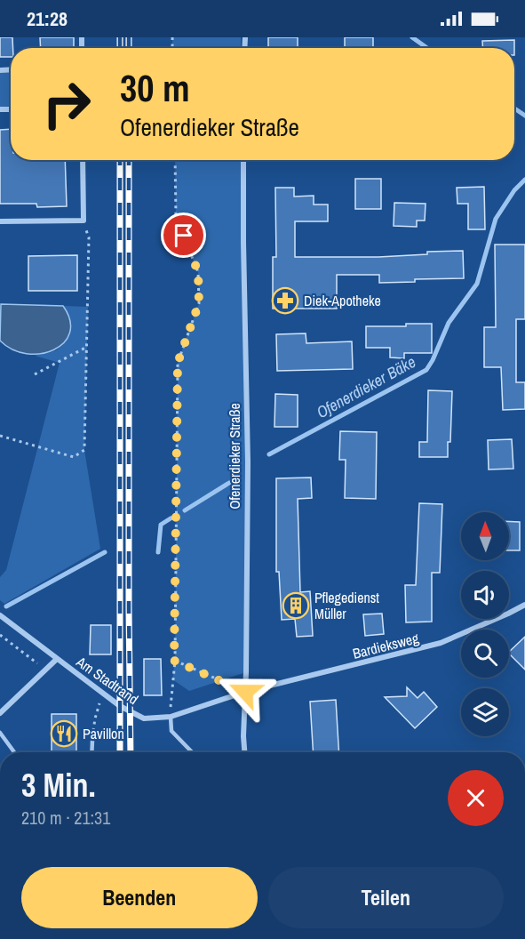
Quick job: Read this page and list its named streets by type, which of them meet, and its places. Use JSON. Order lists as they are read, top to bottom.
{
  "streets": {
    "street": ["Ofenerdieker Straße", "Bardieksweg", "Am Stadtrand"]
  },
  "crossings": [
    ["Ofenerdieker Straße", "Bardieksweg"],
    ["Ofenerdieker Straße", "Am Stadtrand"],
    ["Bardieksweg", "Am Stadtrand"]
  ],
  "water": ["Ofenerdieker Bäke"],
  "places": {
    "pharmacy": ["Diek-Apotheke"],
    "building": ["Pflegedienst Müller"],
    "restaurant": ["Pavillon"]
  },
  "north": "top",
  "page": {
    "status": "21:28",
    "turn": ["30 m", "Ofenerdieker Straße"],
    "heading": ["3 Min.", "210 m · 21:31"],
    "buttons": ["Beenden", "Teilen"]
  }
}
